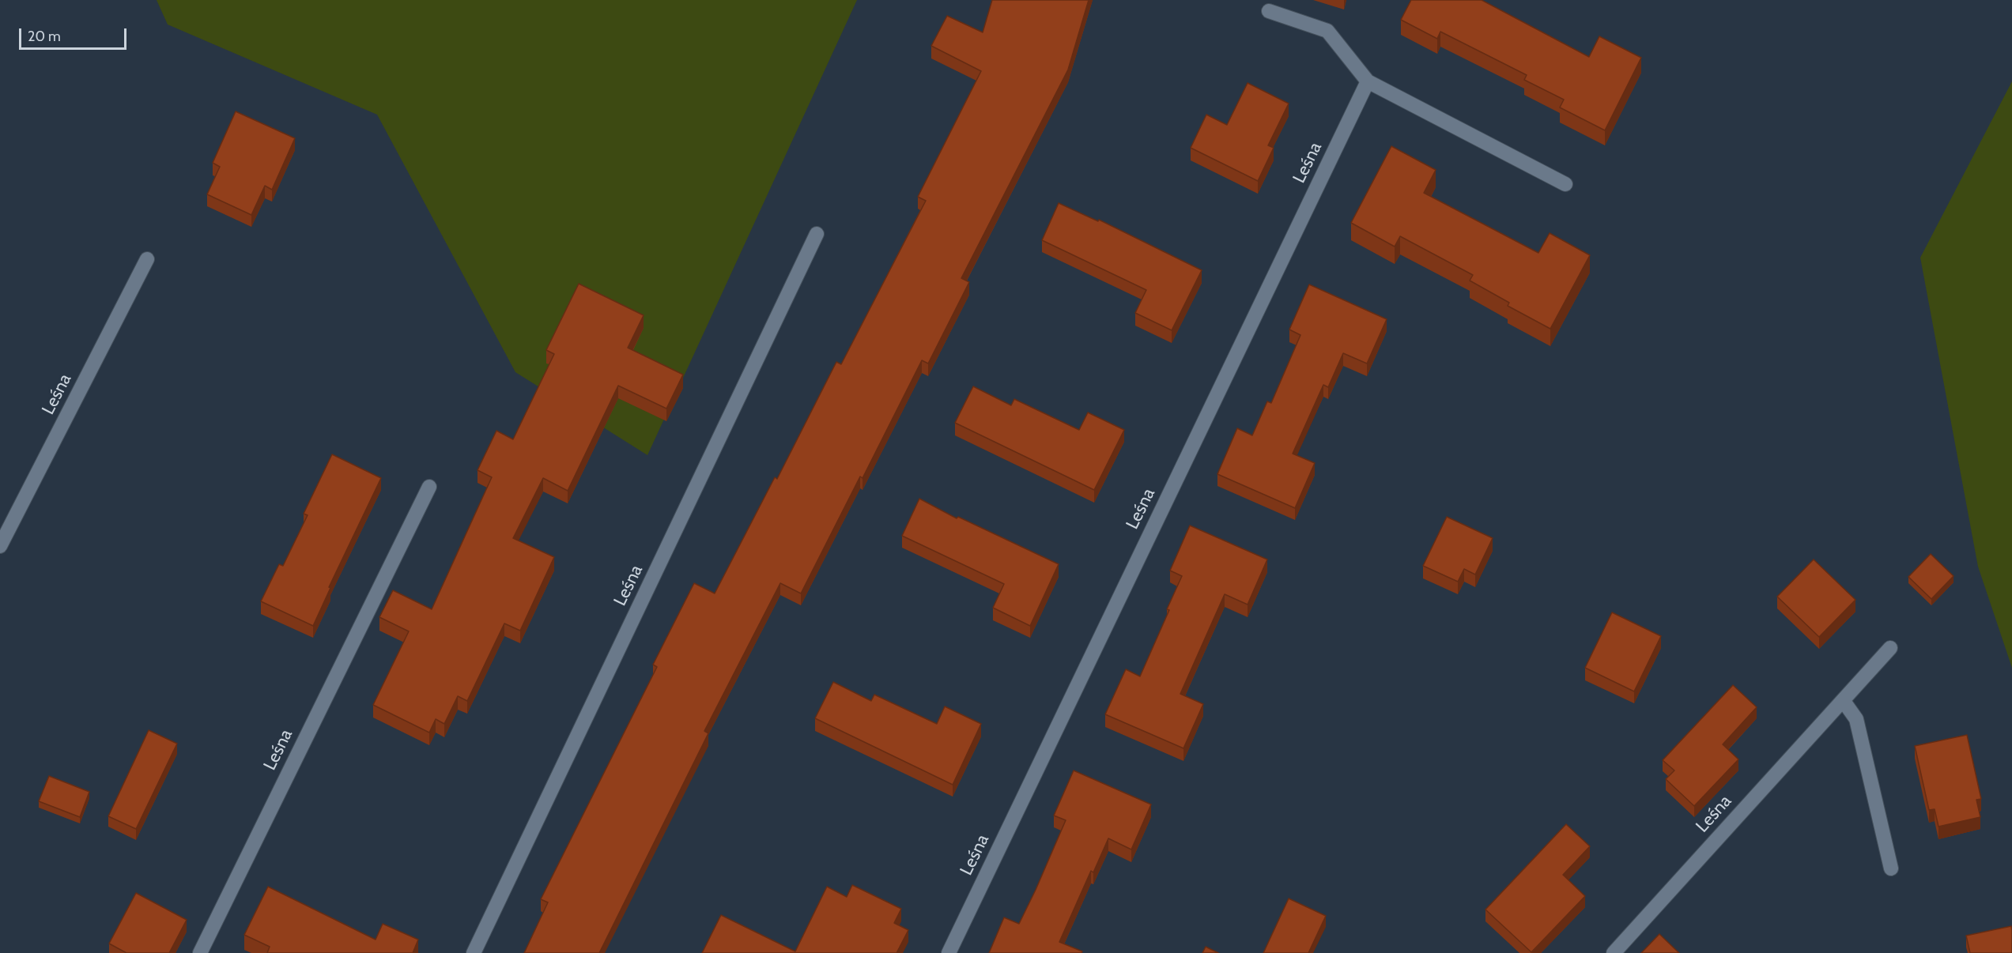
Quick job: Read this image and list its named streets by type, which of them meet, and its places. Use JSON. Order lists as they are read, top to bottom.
{
  "streets": {
    "street": ["Leśna"]
  },
  "scale_bar": "20 m"
}
